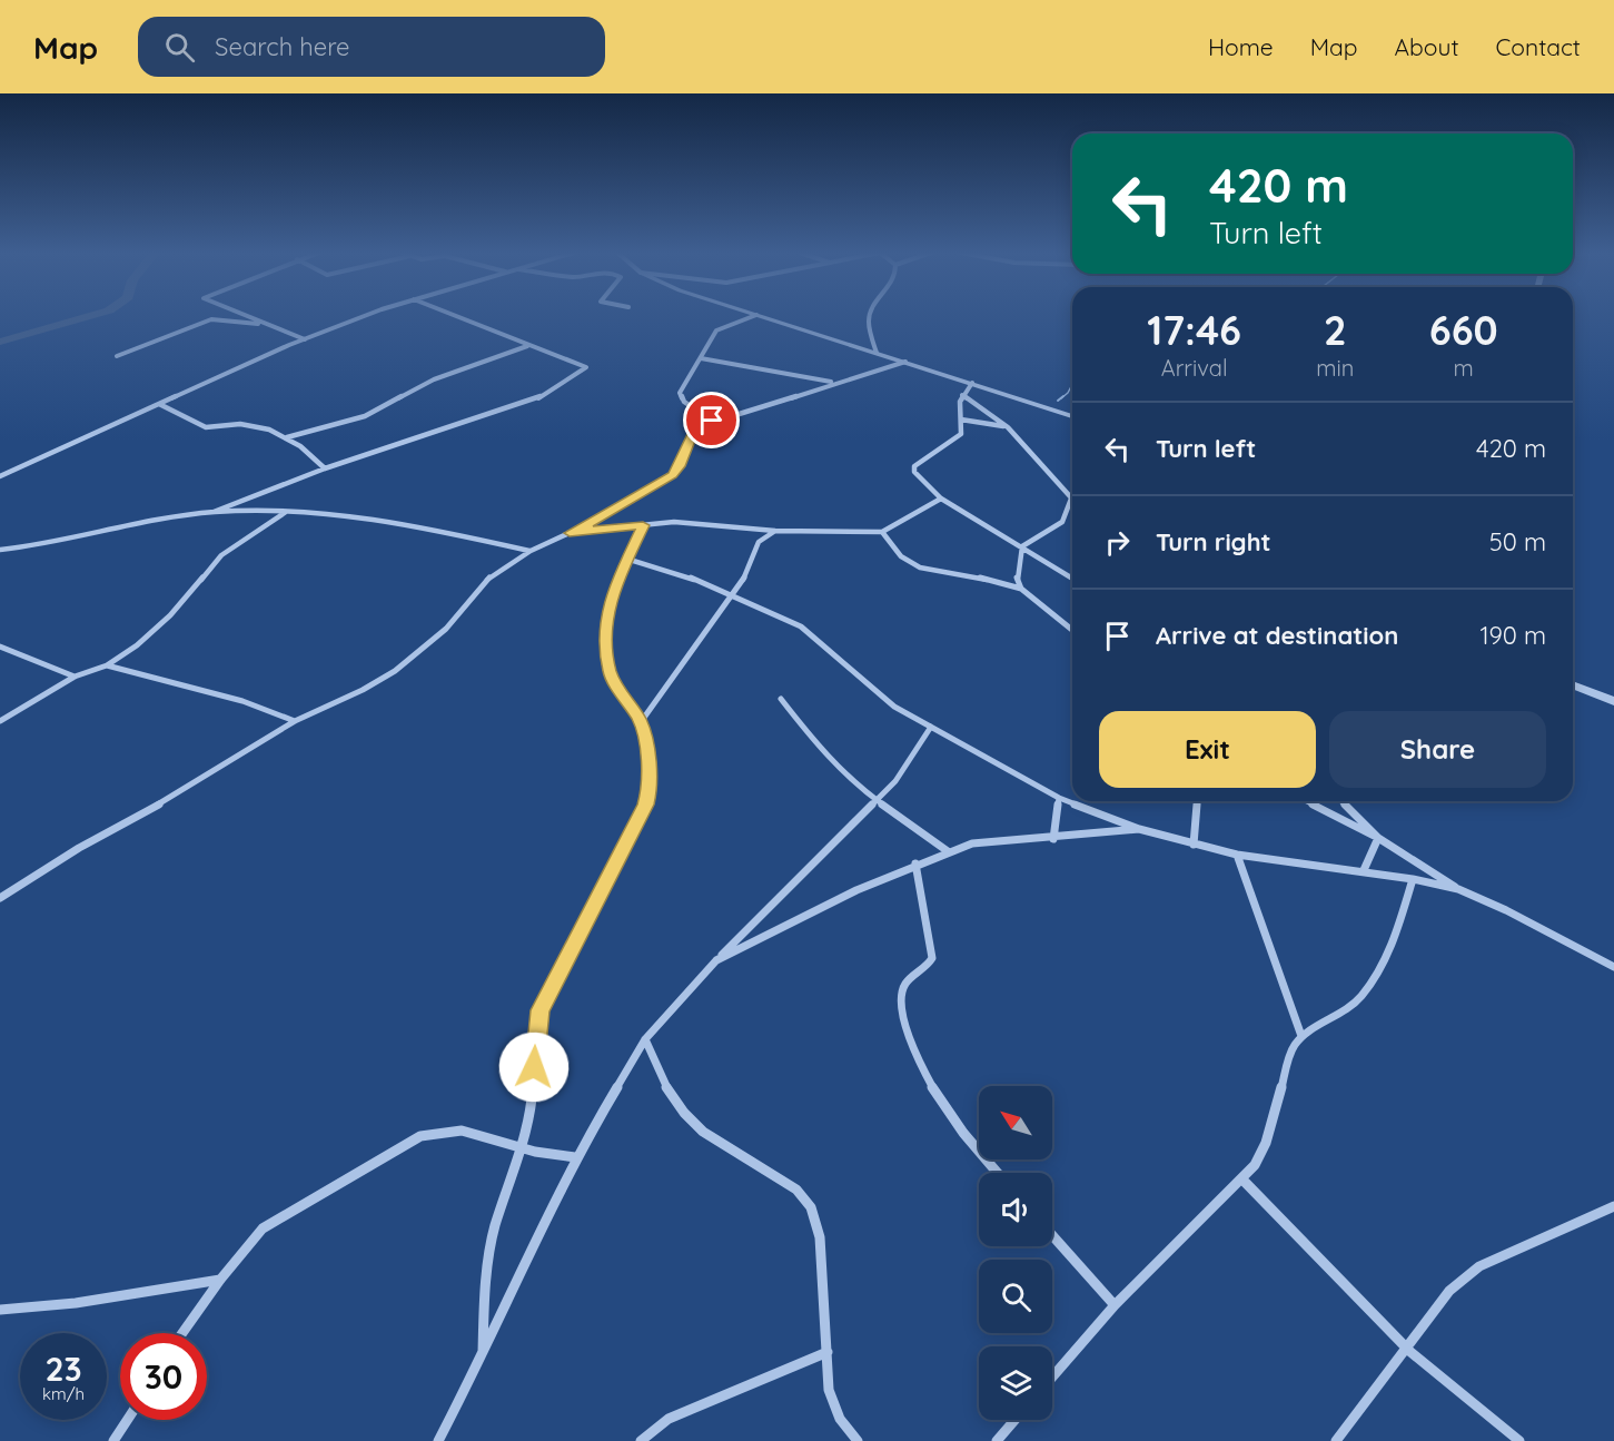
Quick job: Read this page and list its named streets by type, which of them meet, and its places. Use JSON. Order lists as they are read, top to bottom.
{
  "north": "top left",
  "page": {
    "header": "Map",
    "search": "Search here",
    "nav": [
      "Home",
      "Map",
      "About",
      "Contact"
    ],
    "turn": ["420 m", "Turn left"],
    "eta": [
      "17:46",
      "Arrival",
      "2",
      "min",
      "660",
      "m"
    ],
    "list": [
      {
        "name": "Turn left",
        "value": "420 m"
      },
      {
        "name": "Turn right",
        "value": "50 m"
      },
      {
        "name": "Arrive at destination",
        "value": "190 m"
      }
    ],
    "buttons": ["Exit", "Share"],
    "speed": "23 km/h",
    "limit": "30"
  }
}
